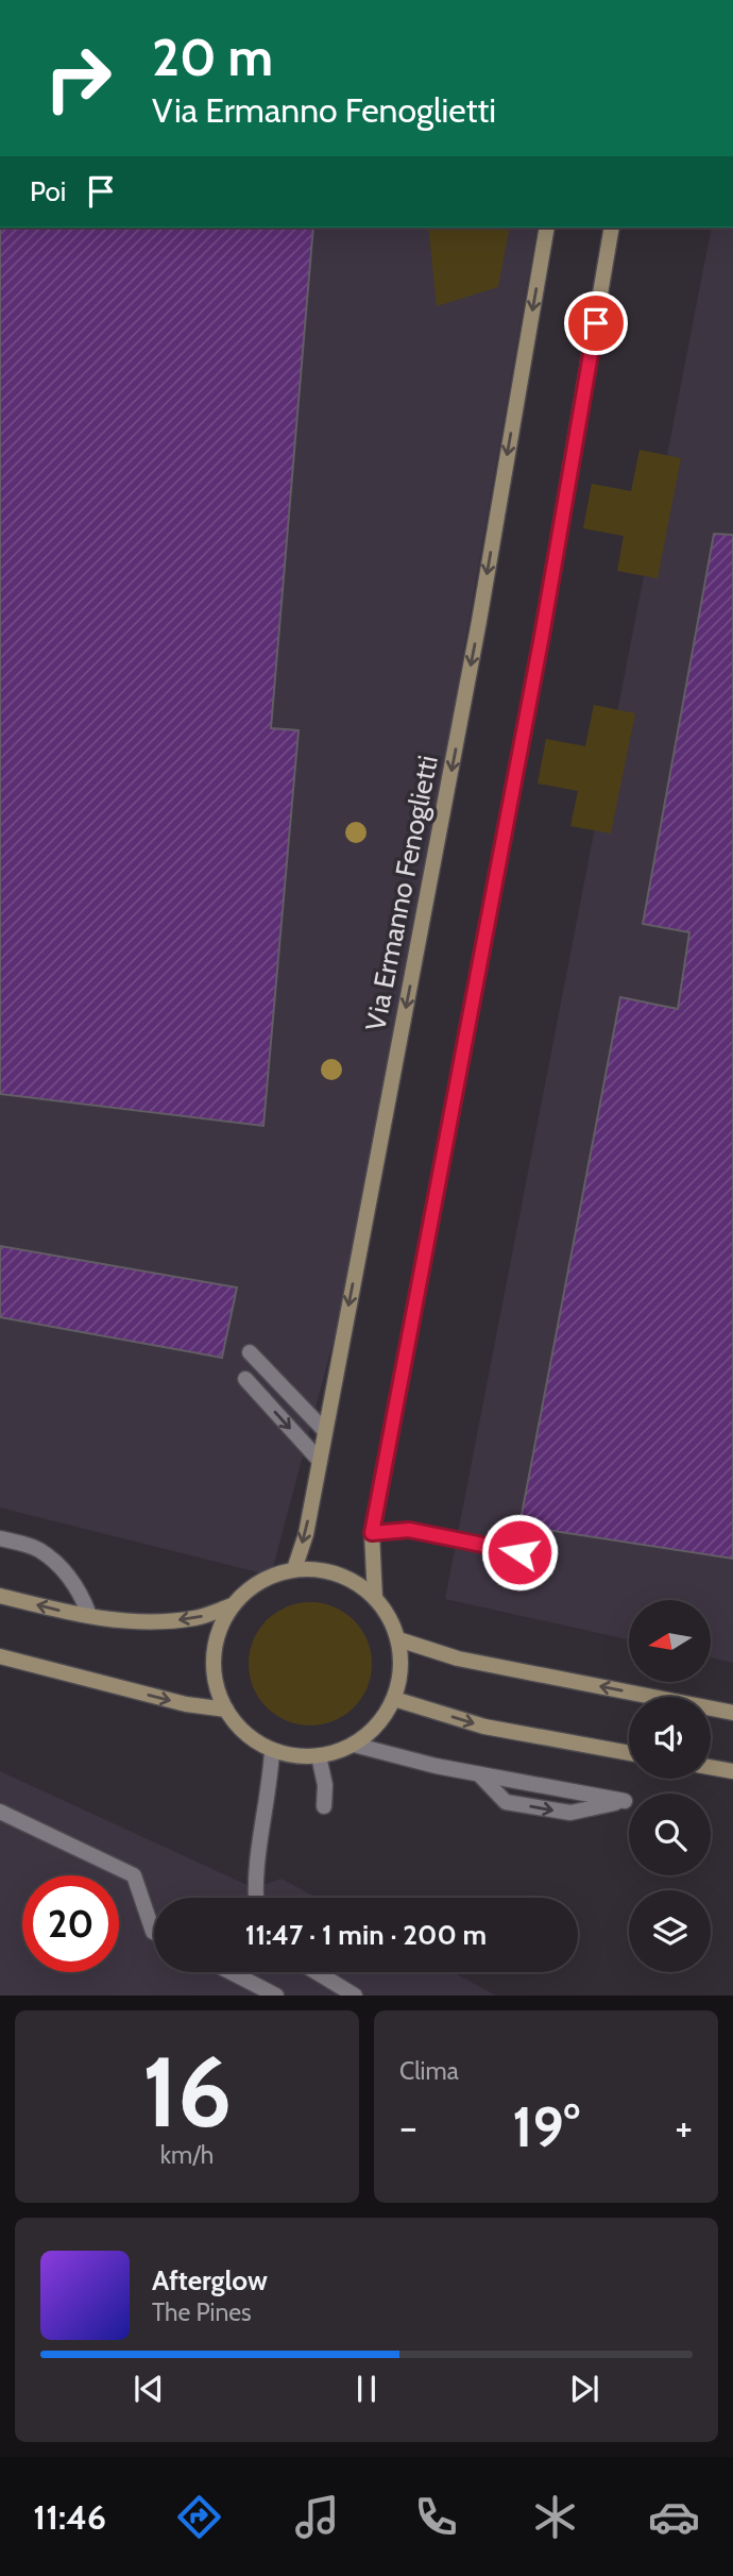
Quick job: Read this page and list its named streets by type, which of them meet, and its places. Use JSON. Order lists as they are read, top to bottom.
{
  "streets": {
    "street": ["Via Ermanno Fenoglietti"]
  },
  "north": "left",
  "page": {
    "turn": ["20 m", "Via Ermanno Fenoglietti"],
    "then": "Poi",
    "limit": "20",
    "trip": "11:47 · 1 min · 200 m",
    "tile": [
      ["16", "km/h"],
      "Clima"
    ],
    "heat": ["−", "19°", "+"],
    "song": ["Afterglow", "The Pines"],
    "tabs": "11:46"
  }
}
